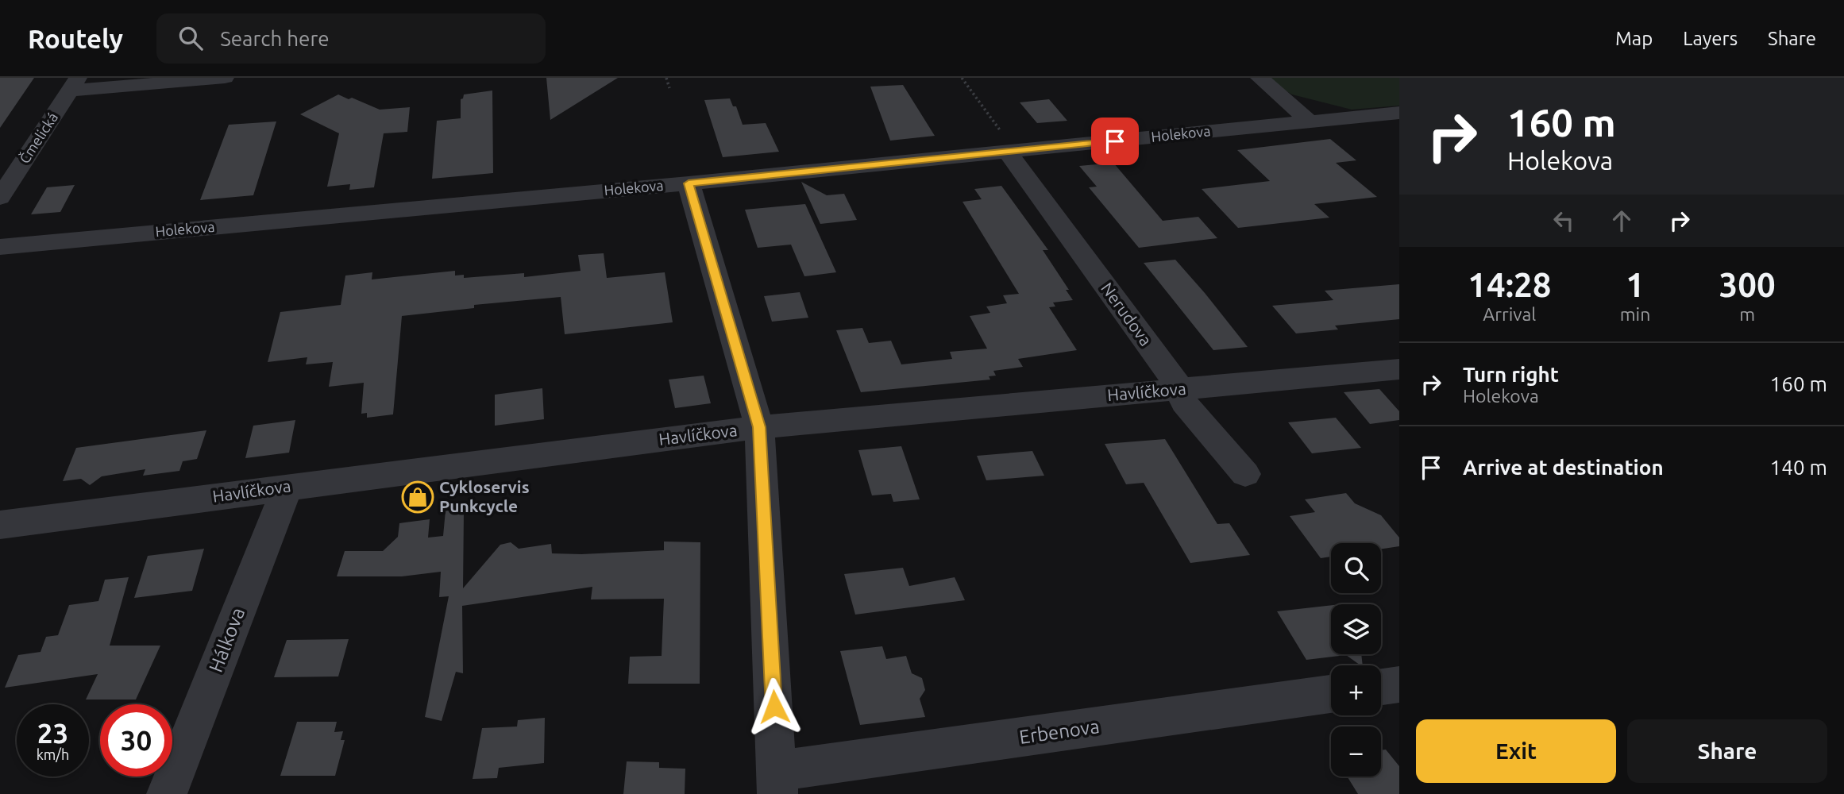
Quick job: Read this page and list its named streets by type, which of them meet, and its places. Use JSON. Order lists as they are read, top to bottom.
{
  "streets": {
    "street": [
      "Holekova",
      "Čmelická",
      "Nerudova",
      "Havlíčkova",
      "Hálkova",
      "Erbenova"
    ]
  },
  "crossings": [
    ["Holekova", "Nerudova"],
    ["Nerudova", "Havlíčkova"],
    ["Havlíčkova", "Hálkova"]
  ],
  "places": {
    "shop": ["Cykloservis Punkcycle"]
  },
  "page": {
    "header": "Routely",
    "search": "Search here",
    "nav": ["Map", "Layers", "Share"],
    "turn": ["160 m", "Holekova"],
    "eta": [
      "14:28",
      "Arrival",
      "1",
      "min",
      "300",
      "m"
    ],
    "list": [
      {
        "name": "Turn right",
        "note": "Holekova",
        "value": "160 m"
      },
      {
        "name": "Arrive at destination",
        "value": "140 m"
      }
    ],
    "map_buttons": ["+", "−"],
    "speed": "23 km/h",
    "limit": "30",
    "buttons": ["Exit", "Share"]
  }
}
